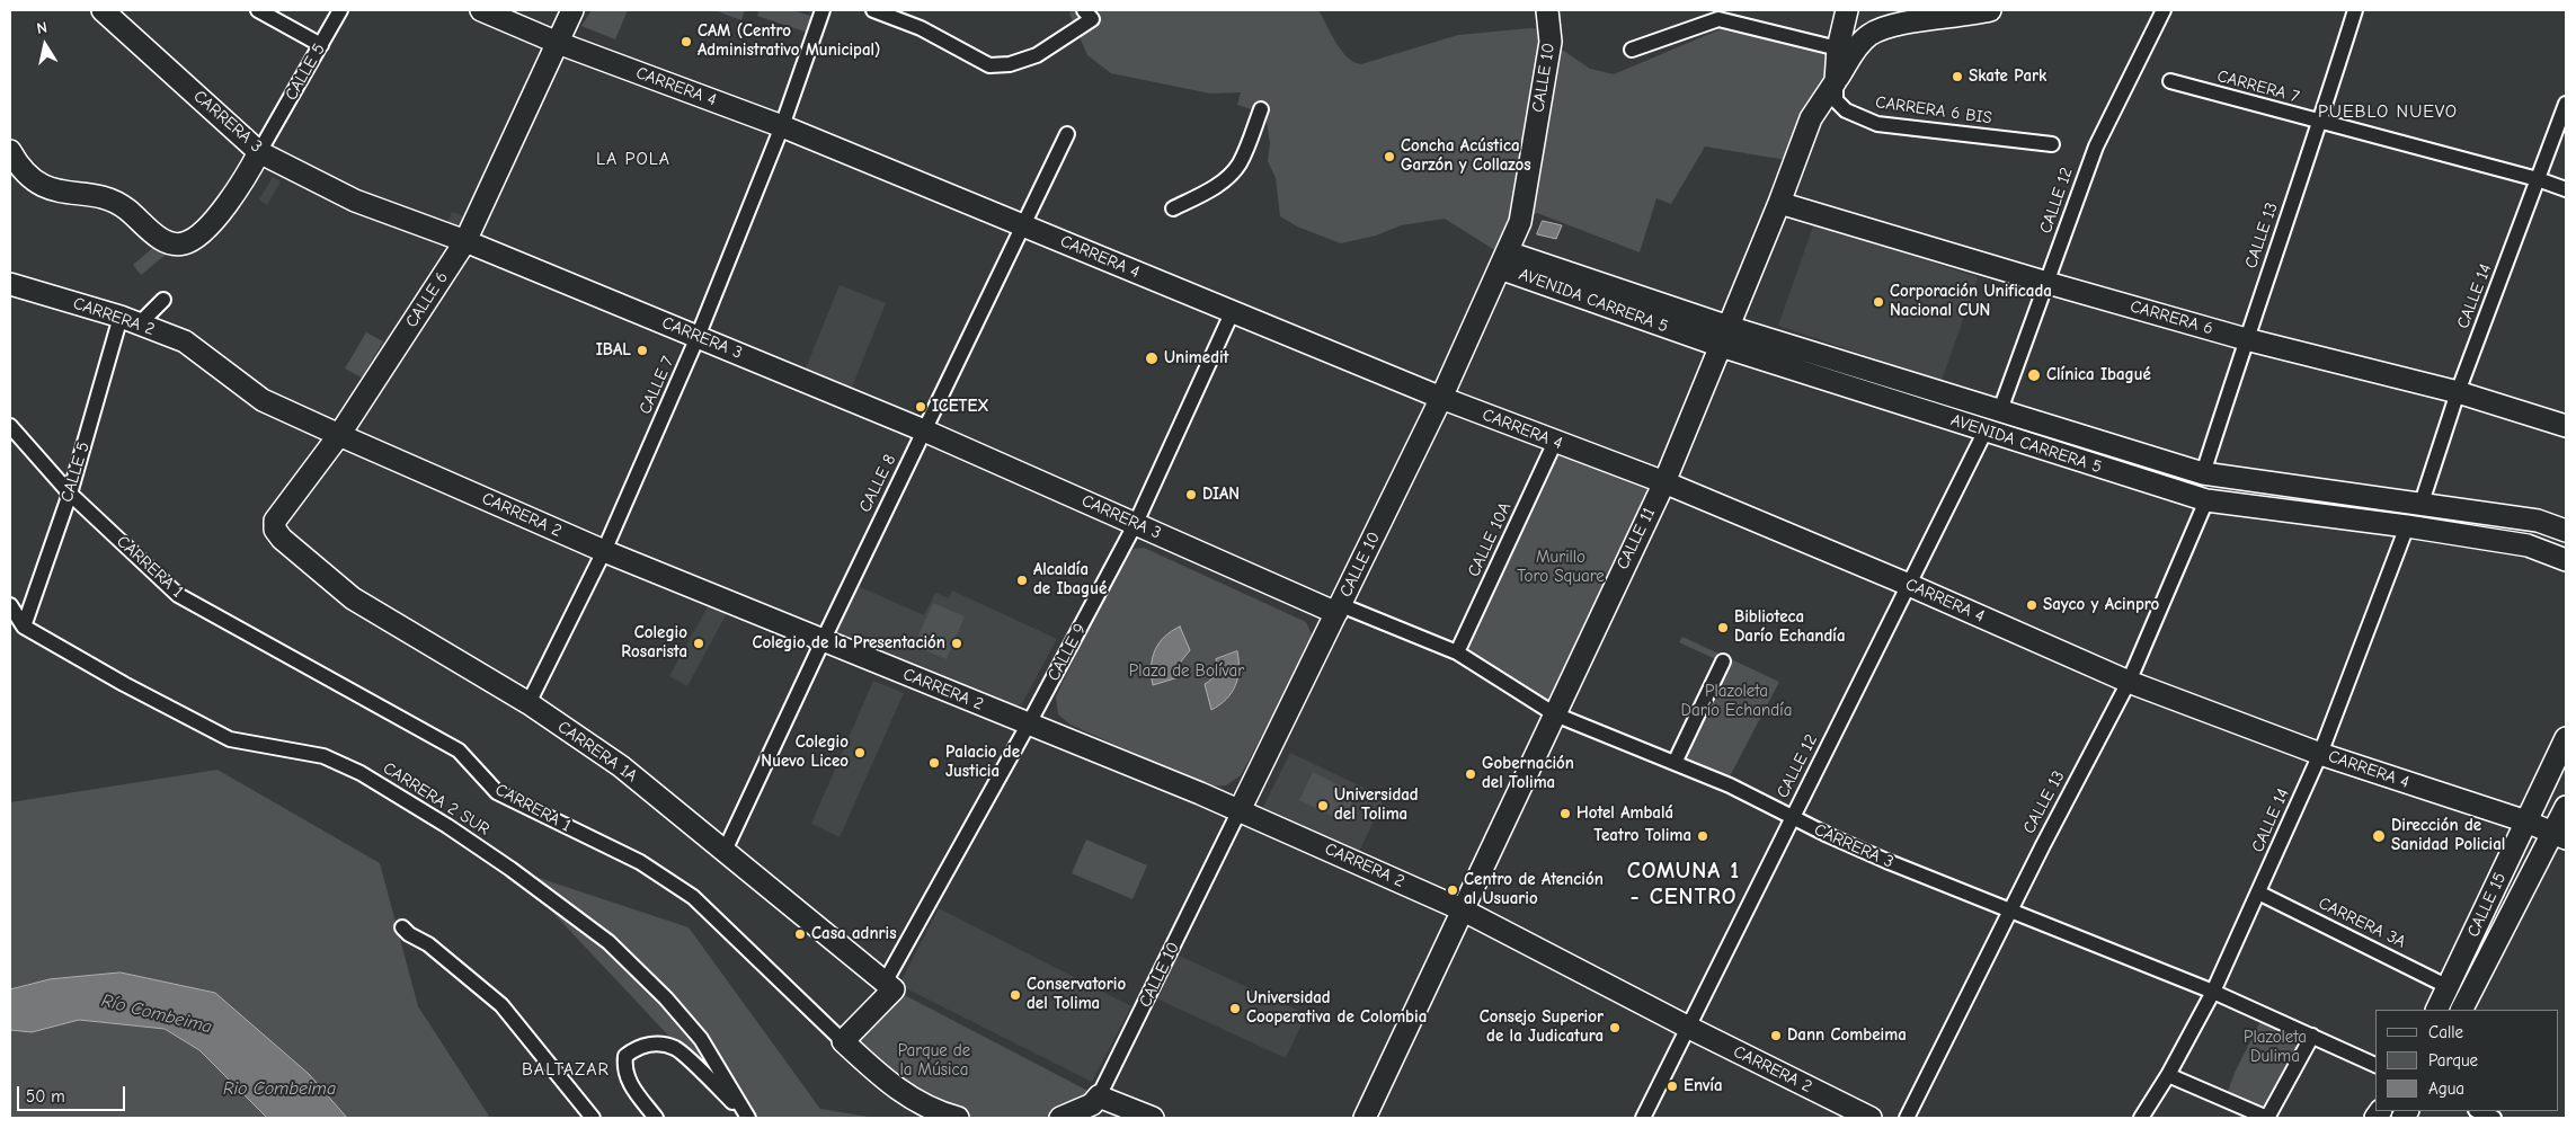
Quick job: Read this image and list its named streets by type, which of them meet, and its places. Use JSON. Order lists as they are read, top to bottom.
{
  "streets": {
    "main road": [
      "CALLE 5",
      "CALLE 10",
      "CARRERA 4",
      "CARRERA 3",
      "CALLE 6",
      "AVENIDA CARRERA 5",
      "CARRERA 2",
      "CARRERA 6",
      "CALLE 11",
      "CARRERA 1",
      "CALLE 9",
      "CARRERA 1A",
      "CALLE 15"
    ],
    "street": [
      "CARRERA 7",
      "CARRERA 6 BIS",
      "CALLE 12",
      "CALLE 13",
      "CALLE 14",
      "CALLE 7",
      "CALLE 8",
      "CALLE 10A",
      "CARRERA 2 SUR",
      "CARRERA 3A"
    ]
  },
  "crossings": [
    ["CALLE 5", "CARRERA 3"],
    ["CALLE 5", "CARRERA 2"],
    ["CALLE 5", "CARRERA 1"],
    ["CALLE 5", "CARRERA 2 SUR"],
    ["CALLE 10", "CARRERA 4"],
    ["CALLE 10", "CARRERA 3"],
    ["CALLE 10", "AVENIDA CARRERA 5"],
    ["CALLE 10", "CARRERA 2"],
    ["CARRERA 4", "CALLE 12"],
    ["CARRERA 4", "CALLE 13"],
    ["CARRERA 4", "CALLE 14"],
    ["CARRERA 4", "CALLE 6"],
    ["CARRERA 4", "CALLE 7"],
    ["CARRERA 4", "CALLE 8"],
    ["CARRERA 4", "CALLE 11"],
    ["CARRERA 4", "CALLE 10A"],
    ["CARRERA 4", "CALLE 9"],
    ["CARRERA 4", "CALLE 15"],
    ["CARRERA 7", "CALLE 13"],
    ["CARRERA 7", "CALLE 14"],
    ["CARRERA 6 BIS", "CALLE 11"],
    ["CARRERA 3", "CALLE 12"],
    ["CARRERA 3", "CALLE 13"],
    ["CARRERA 3", "CALLE 14"],
    ["CARRERA 3", "CALLE 6"],
    ["CARRERA 3", "CALLE 7"],
    ["CARRERA 3", "CALLE 8"],
    ["CARRERA 3", "CALLE 11"],
    ["CARRERA 3", "CALLE 10A"],
    ["CARRERA 3", "CALLE 9"],
    ["CALLE 12", "AVENIDA CARRERA 5"],
    ["CALLE 12", "CARRERA 2"],
    ["CALLE 12", "CARRERA 6"],
    ["CALLE 13", "AVENIDA CARRERA 5"],
    ["CALLE 13", "CARRERA 6"],
    ["CALLE 14", "AVENIDA CARRERA 5"],
    ["CALLE 14", "CARRERA 6"],
    ["CALLE 14", "CARRERA 3A"],
    ["CALLE 6", "CARRERA 2"],
    ["CALLE 6", "CARRERA 1A"],
    ["AVENIDA CARRERA 5", "CALLE 11"],
    ["CARRERA 2", "CALLE 7"],
    ["CARRERA 2", "CALLE 8"],
    ["CARRERA 2", "CALLE 11"],
    ["CARRERA 2", "CALLE 9"],
    ["CARRERA 6", "CALLE 11"],
    ["CALLE 7", "CARRERA 1A"],
    ["CALLE 8", "CARRERA 1A"],
    ["CARRERA 1", "CALLE 9"],
    ["CALLE 9", "CARRERA 1A"],
    ["CALLE 15", "CARRERA 3A"]
  ],
  "districts": [
    "PUEBLO NUEVO",
    "LA POLA",
    "COMUNA 1 - CENTRO",
    "BALTAZAR"
  ],
  "water": ["Río Combeima", "Rio Combeima"],
  "parks": [
    "Murillo Toro Square",
    "Plaza de Bolívar",
    "Plazoleta Darío Echandía",
    "Plazoleta Dulima",
    "Parque de la Música"
  ],
  "places": [
    "CAM (Centro Administrativo Municipal)",
    "Skate Park",
    "Concha Acústica Garzón y Collazos",
    "Corporación Unificada Nacional CUN",
    "IBAL",
    "Unimedit",
    "Clínica Ibagué",
    "ICETEX",
    "DIAN",
    "Alcaldía de Ibagué",
    "Sayco y Acinpro",
    "Biblioteca Darío Echandía",
    "Colegio Rosarista",
    "Colegio de la Presentación",
    "Colegio Nuevo Liceo",
    "Palacio de Justicia",
    "Gobernación del Tolima",
    "Universidad del Tolima",
    "Hotel Ambalá",
    "Teatro Tolima",
    "Dirección de Sanidad Policial",
    "Centro de Atención al Usuario",
    "Casa adnris",
    "Conservatorio del Tolima",
    "Universidad Cooperativa de Colombia",
    "Consejo Superior de la Judicatura",
    "Dann Combeima",
    "Envía"
  ],
  "legend": ["Calle", "Parque", "Agua"],
  "scale_bar": "50 m",
  "north": "top"
}
